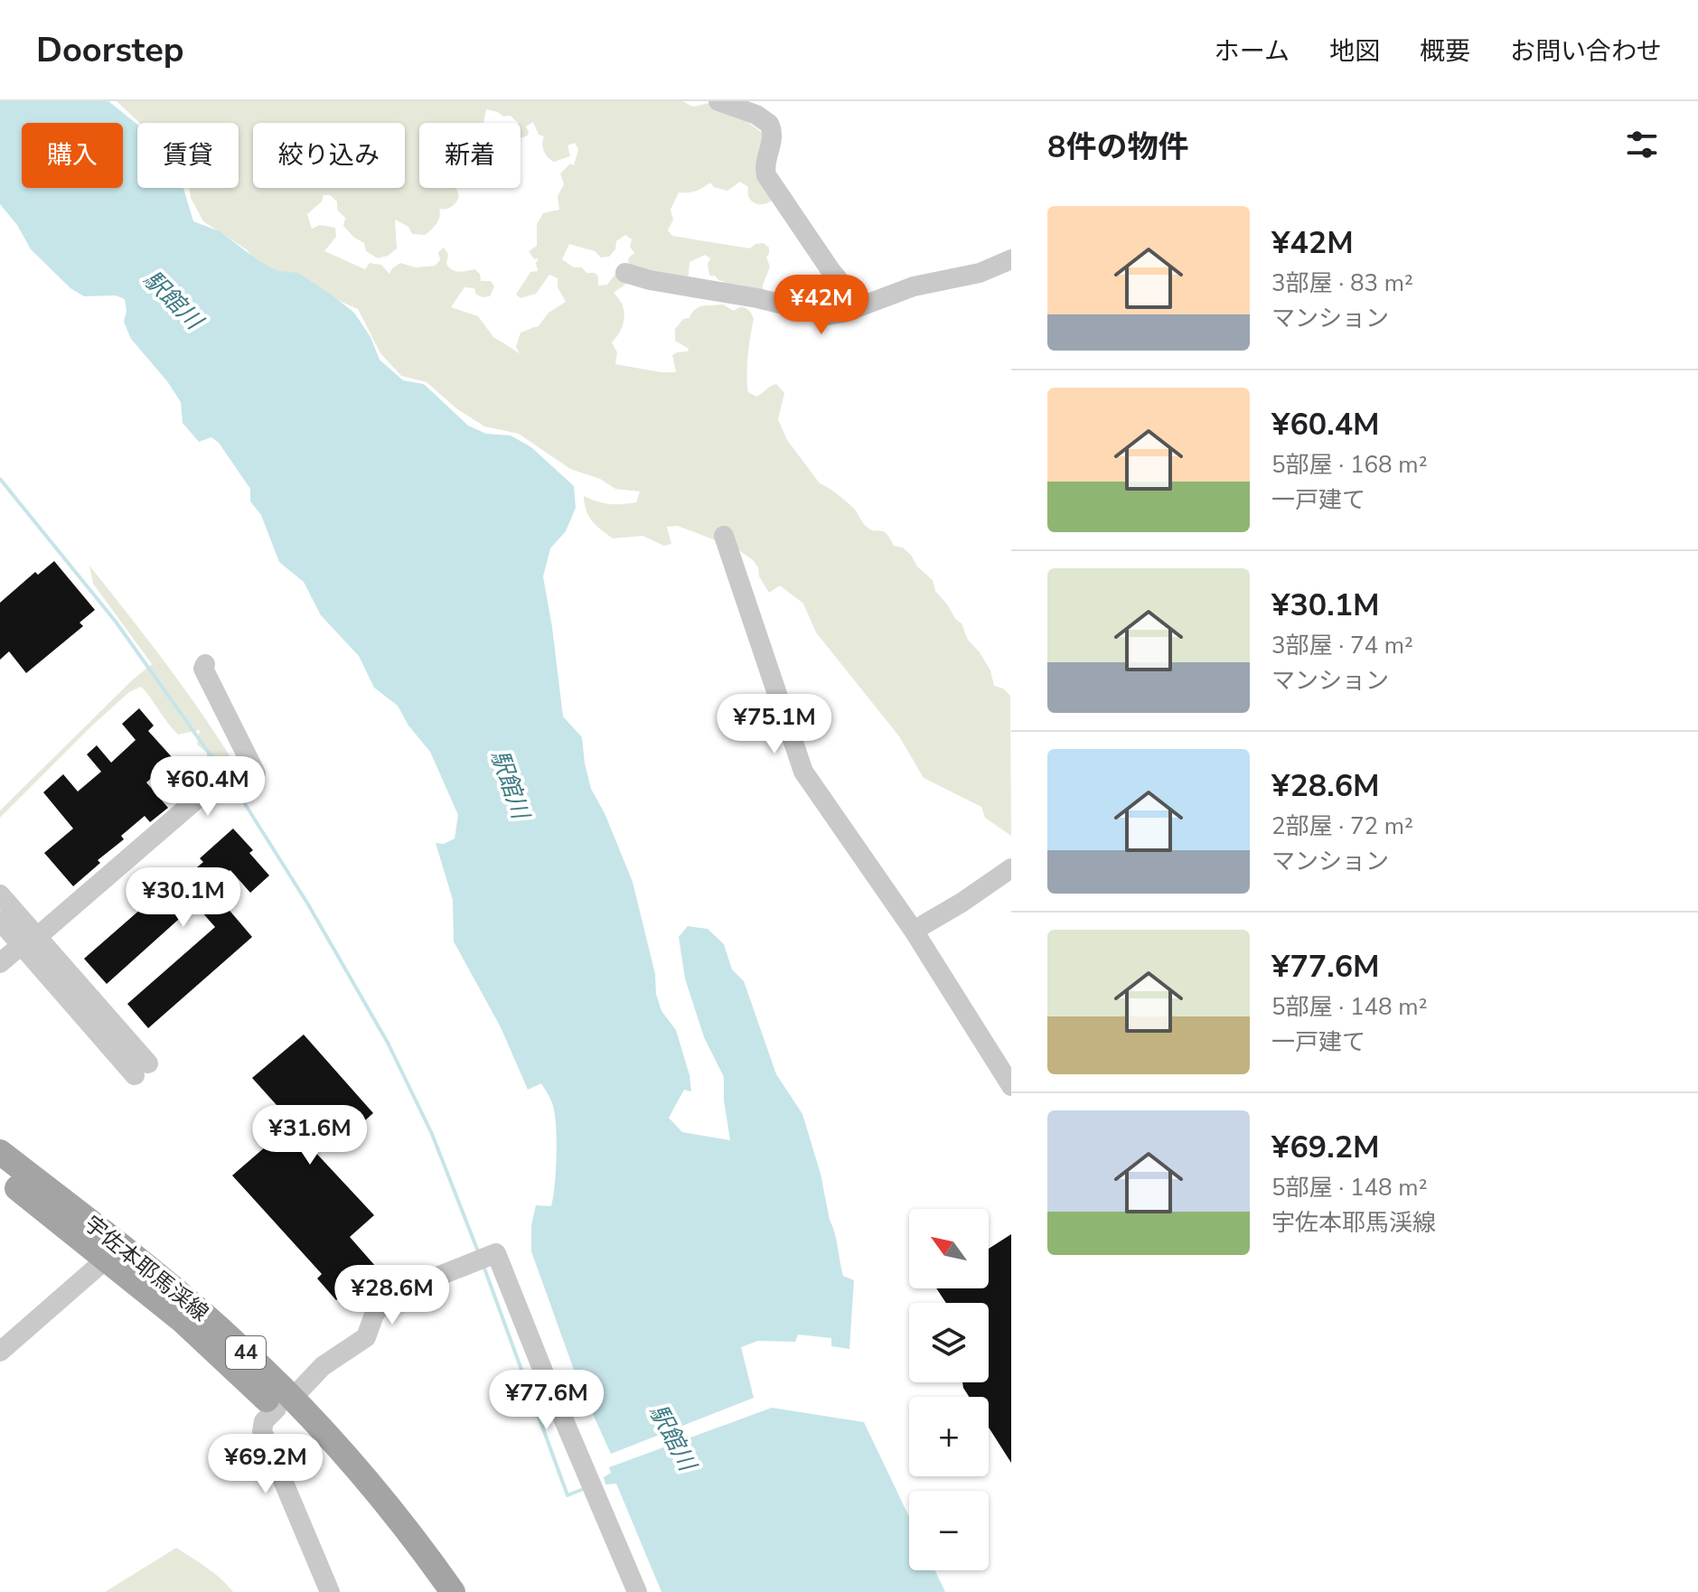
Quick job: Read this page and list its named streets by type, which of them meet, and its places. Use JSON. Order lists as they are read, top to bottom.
{
  "streets": {
    "main road": ["宇佐本耶馬渓線", "44"]
  },
  "water": ["駅館川"],
  "north": "top left",
  "page": {
    "header": "Doorstep",
    "nav": [
      "ホーム",
      "地図",
      "概要",
      "お問い合わせ"
    ],
    "heading": "8件の物件",
    "chip": [
      "購入",
      "賃貸",
      "絞り込み",
      "新着"
    ],
    "list": [
      {
        "name": "¥42M",
        "note": "3部屋 · 83 m² · マンション"
      },
      {
        "name": "¥60.4M",
        "note": "5部屋 · 168 m² · 一戸建て"
      },
      {
        "name": "¥30.1M",
        "note": "3部屋 · 74 m² · マンション"
      },
      {
        "name": "¥28.6M",
        "note": "2部屋 · 72 m² · マンション"
      },
      {
        "name": "¥77.6M",
        "note": "5部屋 · 148 m² · 一戸建て"
      },
      {
        "name": "¥69.2M",
        "note": "5部屋 · 148 m² · 宇佐本耶馬渓線"
      }
    ],
    "price": [
      "¥42M",
      "¥75.1M",
      "¥60.4M",
      "¥30.1M",
      "¥31.6M",
      "¥28.6M",
      "¥77.6M",
      "¥69.2M"
    ],
    "map_buttons": ["+", "−"]
  }
}
